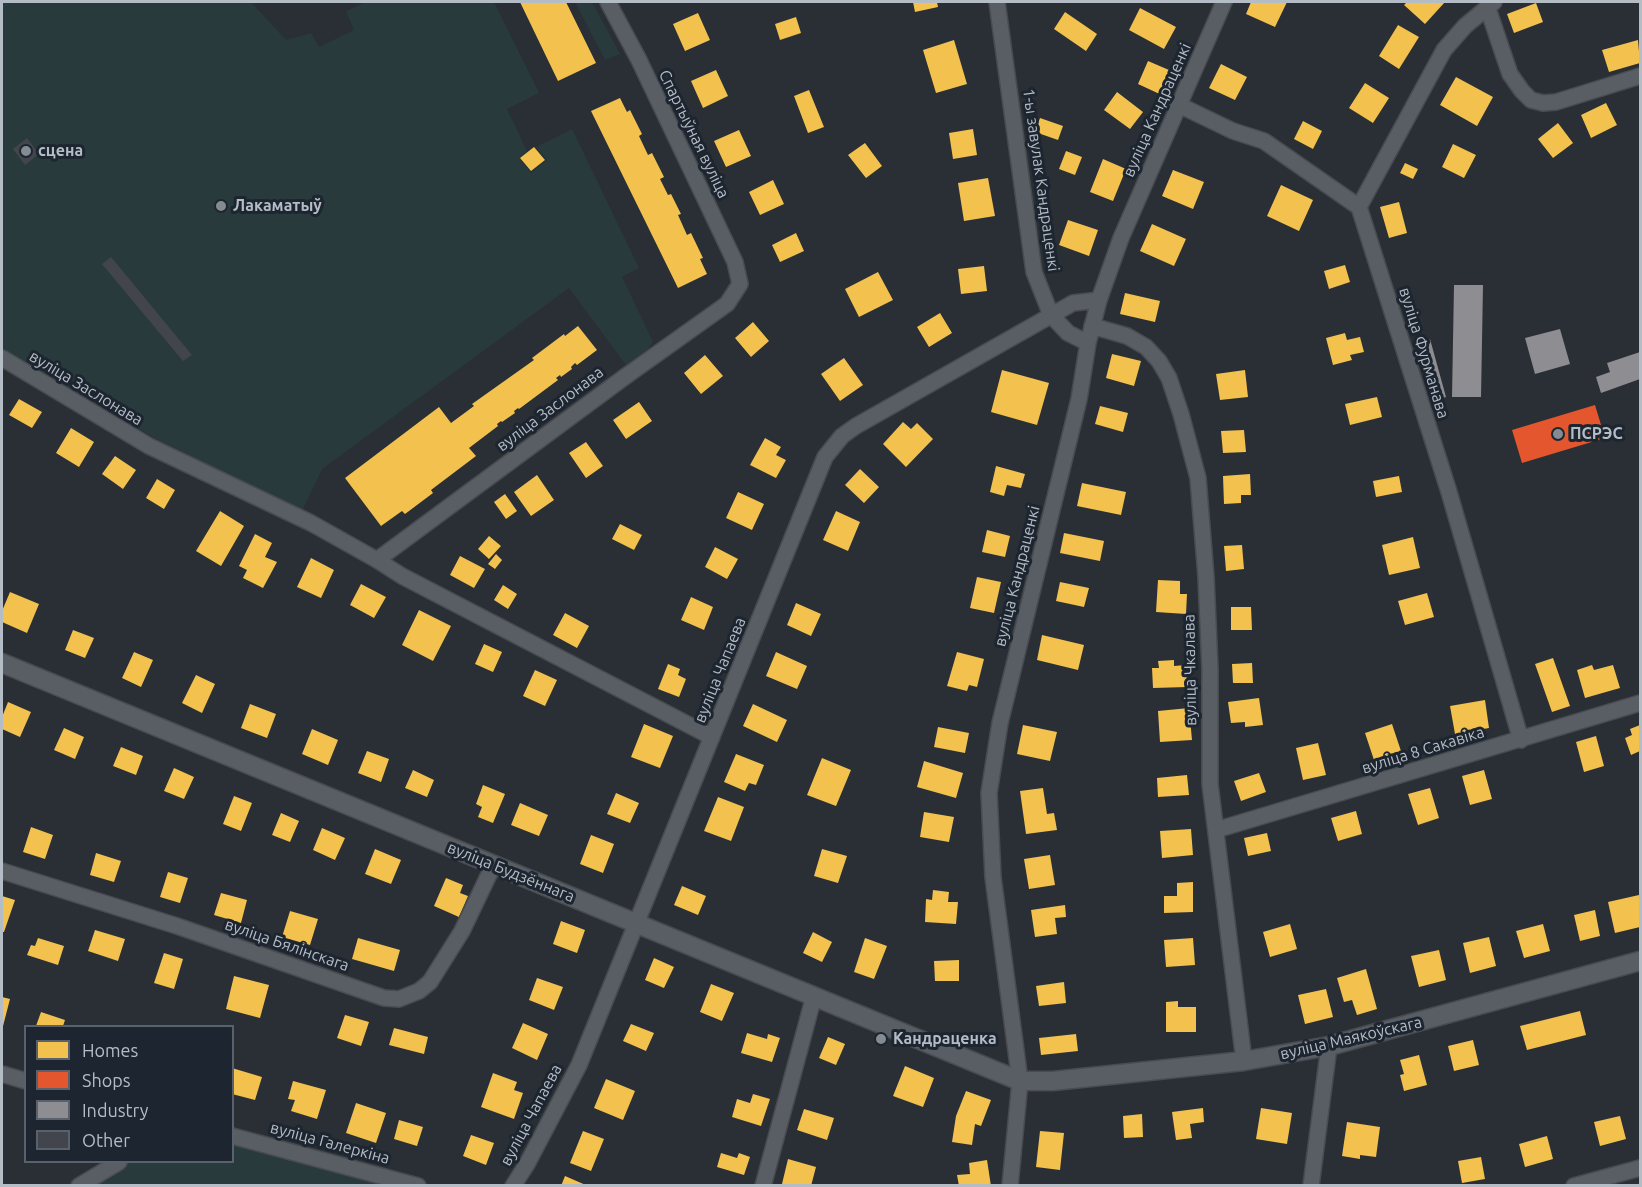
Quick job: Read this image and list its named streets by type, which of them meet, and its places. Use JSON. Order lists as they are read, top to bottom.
{
  "streets": {
    "street": [
      "вуліца Кандраценкі",
      "Спартыўная вуліца",
      "1-ы завулак Кандраценкі",
      "вуліца Фурманава",
      "вуліца Заслонава",
      "вуліца Чапаева",
      "вуліца Чкалава",
      "вуліца 8 Сакавіка",
      "вуліца Будзённага",
      "вуліца Бялінскага",
      "вуліца Маякоўскага",
      "вуліца Галеркіна"
    ]
  },
  "crossings": [
    ["вуліца Кандраценкі", "1-ы завулак Кандраценкі"],
    ["вуліца Кандраценкі", "вуліца Чапаева"],
    ["вуліца Кандраценкі", "вуліца Чкалава"],
    ["вуліца Кандраценкі", "вуліца Будзённага"],
    ["вуліца Кандраценкі", "вуліца Маякоўскага"],
    ["Спартыўная вуліца", "вуліца Заслонава"],
    ["1-ы завулак Кандраценкі", "вуліца Чапаева"],
    ["вуліца Фурманава", "вуліца 8 Сакавіка"],
    ["вуліца Заслонава", "вуліца Чапаева"],
    ["вуліца Чапаева", "вуліца Будзённага"],
    ["вуліца Чкалава", "вуліца 8 Сакавіка"],
    ["вуліца Чкалава", "вуліца Маякоўскага"],
    ["вуліца Будзённага", "вуліца Бялінскага"],
    ["вуліца Будзённага", "вуліца Маякоўскага"]
  ],
  "places": [
    "сцена",
    "Лакаматыў",
    "ПСРЭС",
    "Кандраценка"
  ],
  "legend": [
    "Homes",
    "Shops",
    "Industry",
    "Other"
  ]
}
